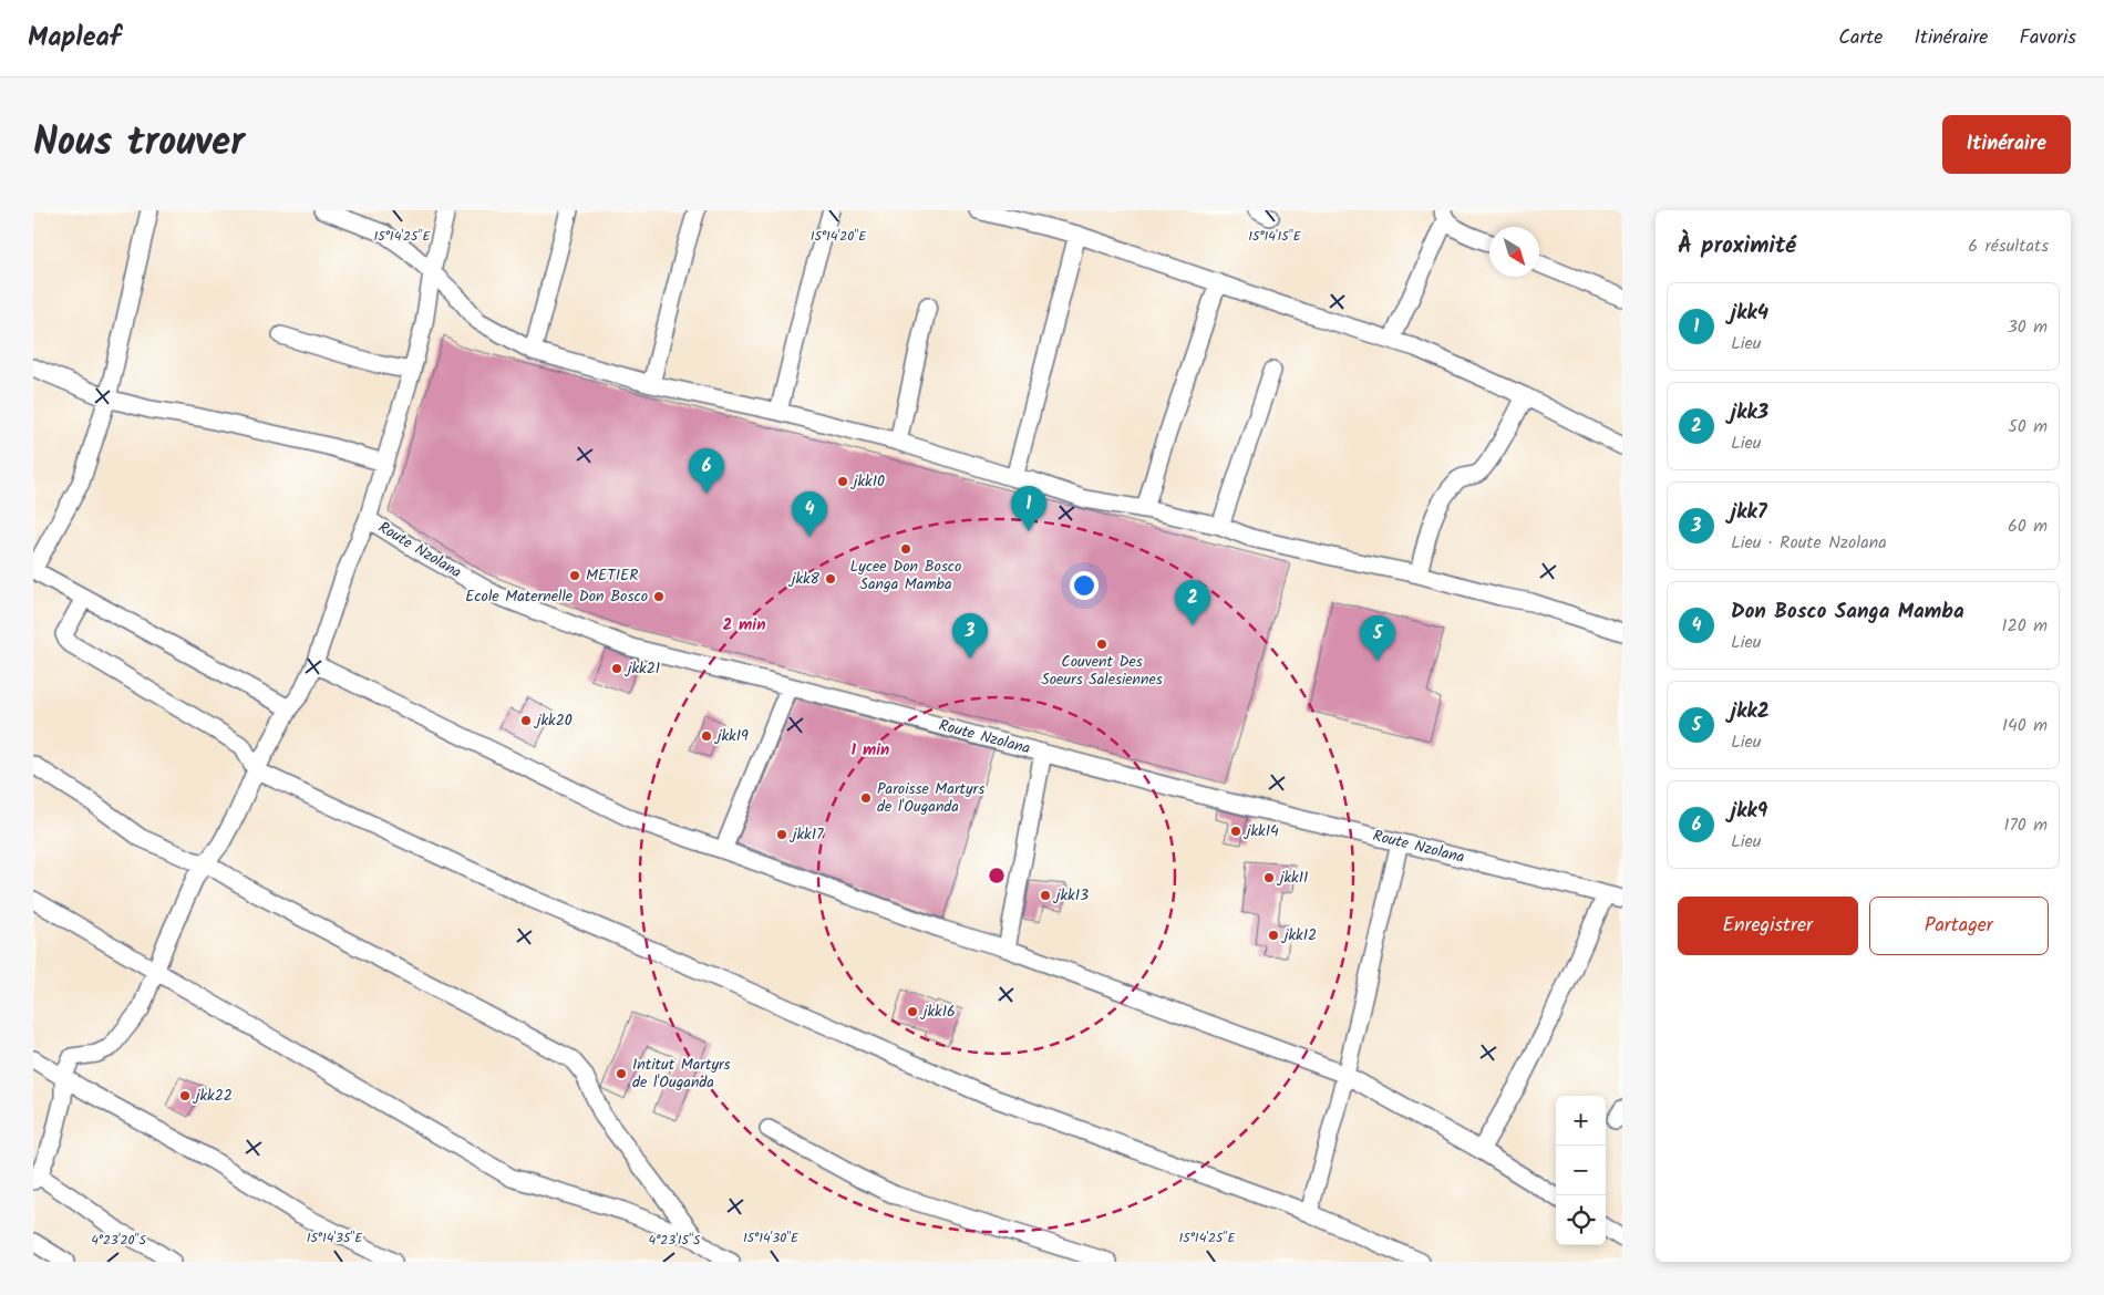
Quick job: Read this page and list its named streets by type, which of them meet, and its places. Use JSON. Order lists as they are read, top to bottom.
{
  "streets": {
    "street": ["Route Nzolana"]
  },
  "places": [
    "jkk10",
    "Lycee Don Bosco Sanga Mamba",
    "METIER",
    "jkk8",
    "Ecole Maternelle Don Bosco",
    "Couvent Des Soeurs Salesiennes",
    "jkk21",
    "jkk20",
    "jkk19",
    "Paroisse Martyrs de l'Ouganda",
    "jkk14",
    "jkk17",
    "jkk11",
    "jkk13",
    "jkk12",
    "jkk16",
    "Intitut Martyrs de l'Ouganda",
    "jkk22"
  ],
  "north": "bottom right",
  "page": {
    "header": "Mapleaf",
    "nav": ["Carte", "Itinéraire", "Favoris"],
    "title": "Nous trouver",
    "buttons": [
      "Itinéraire",
      ["Enregistrer", "Partager"]
    ],
    "heading": ["À proximité", "6 résultats"],
    "list": [
      {
        "mark": "1",
        "name": "jkk4",
        "note": "Lieu",
        "value": "30 m"
      },
      {
        "mark": "2",
        "name": "jkk3",
        "note": "Lieu",
        "value": "50 m"
      },
      {
        "mark": "3",
        "name": "jkk7",
        "note": "Lieu · Route Nzolana",
        "value": "60 m"
      },
      {
        "mark": "4",
        "name": "Don Bosco Sanga Mamba",
        "note": "Lieu",
        "value": "120 m"
      },
      {
        "mark": "5",
        "name": "jkk2",
        "note": "Lieu",
        "value": "140 m"
      },
      {
        "mark": "6",
        "name": "jkk9",
        "note": "Lieu",
        "value": "170 m"
      }
    ],
    "pins": [
      "6",
      "1",
      "4",
      "2",
      "3",
      "5"
    ],
    "map_buttons": ["+", "−"]
  },
  "coordinates": [
    "15°14'25\"E",
    "15°14'20\"E",
    "15°14'15\"E",
    "15°14'35\"E",
    "15°14'30\"E",
    "4°23'20\"S",
    "4°23'15\"S"
  ],
  "rings": ["2 min", "1 min"]
}
